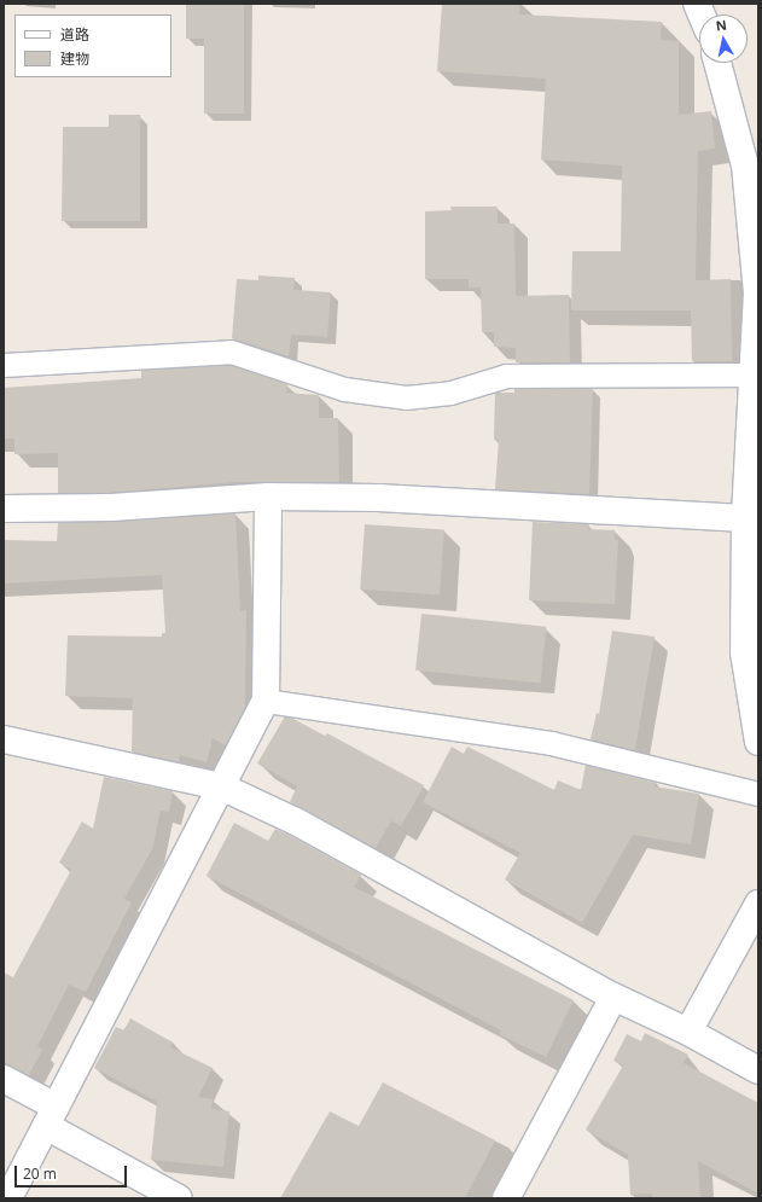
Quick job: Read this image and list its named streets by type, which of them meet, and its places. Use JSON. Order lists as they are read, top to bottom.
{
  "legend": ["道路", "建物"],
  "scale_bar": "20 m",
  "north": "top"
}
